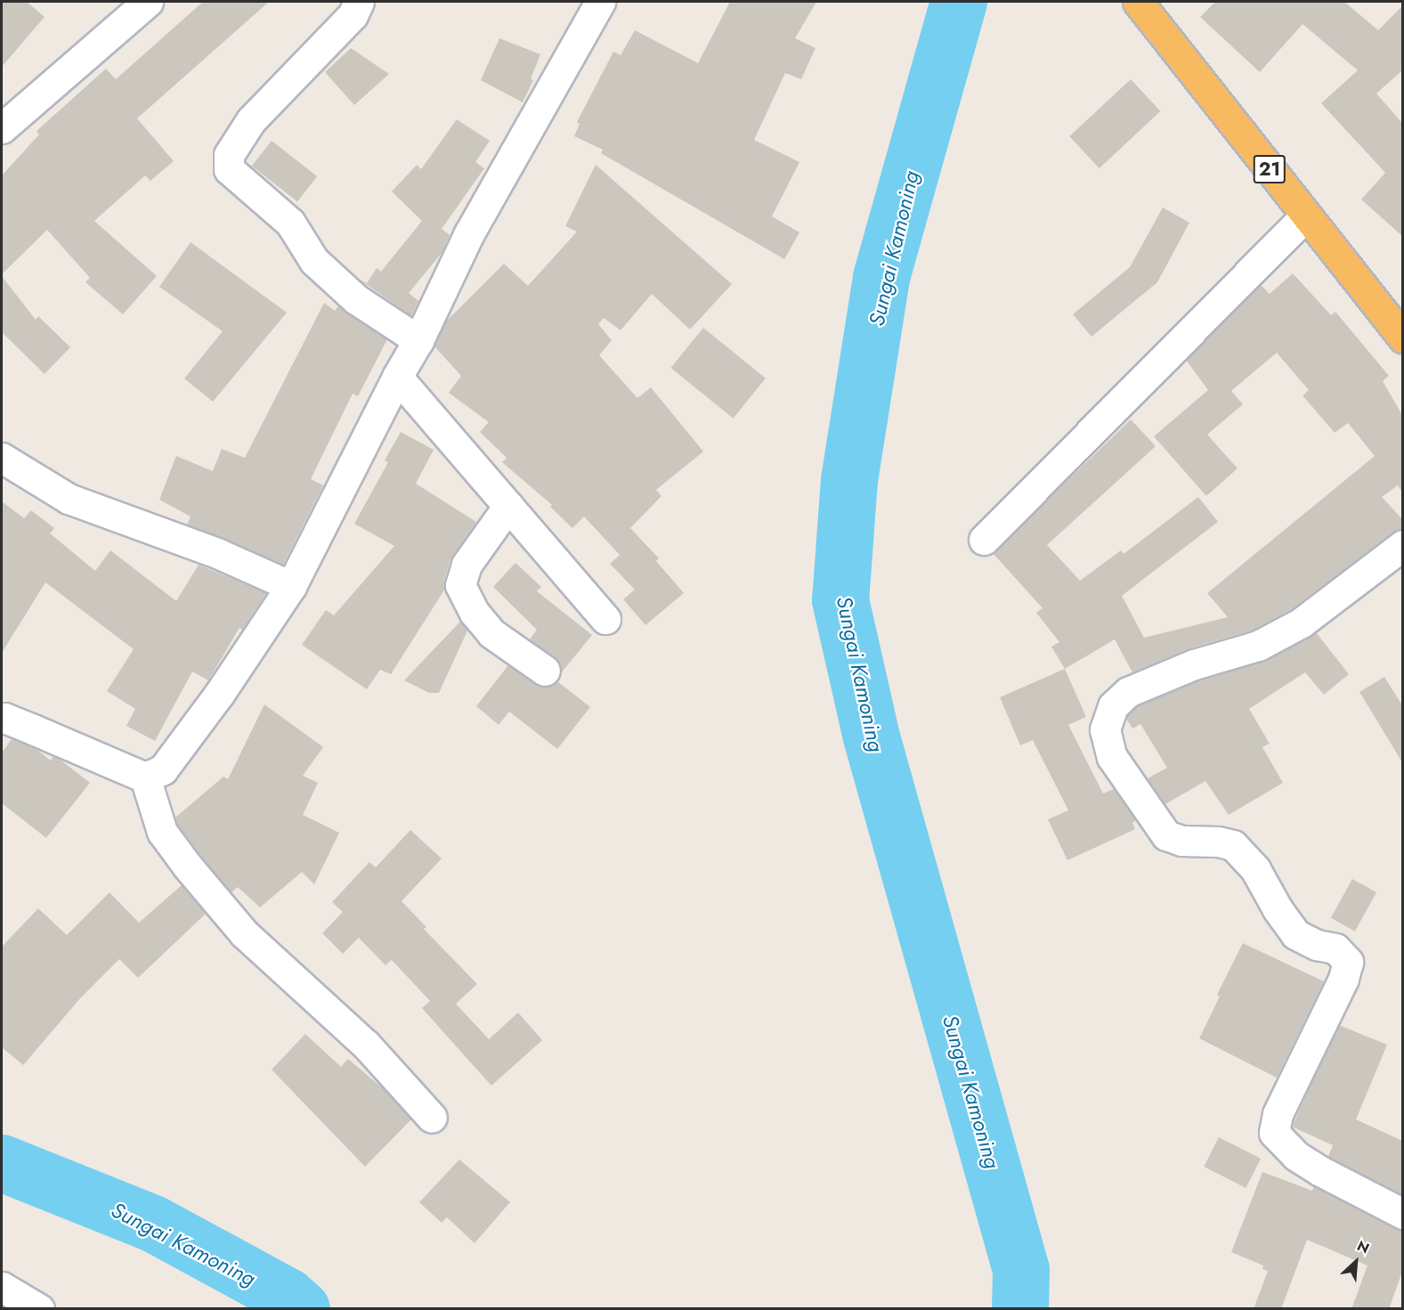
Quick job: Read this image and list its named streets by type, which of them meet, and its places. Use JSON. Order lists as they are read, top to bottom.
{
  "streets": {
    "highway": ["21"]
  },
  "water": ["Sungai Kamoning"],
  "north": "top right"
}
